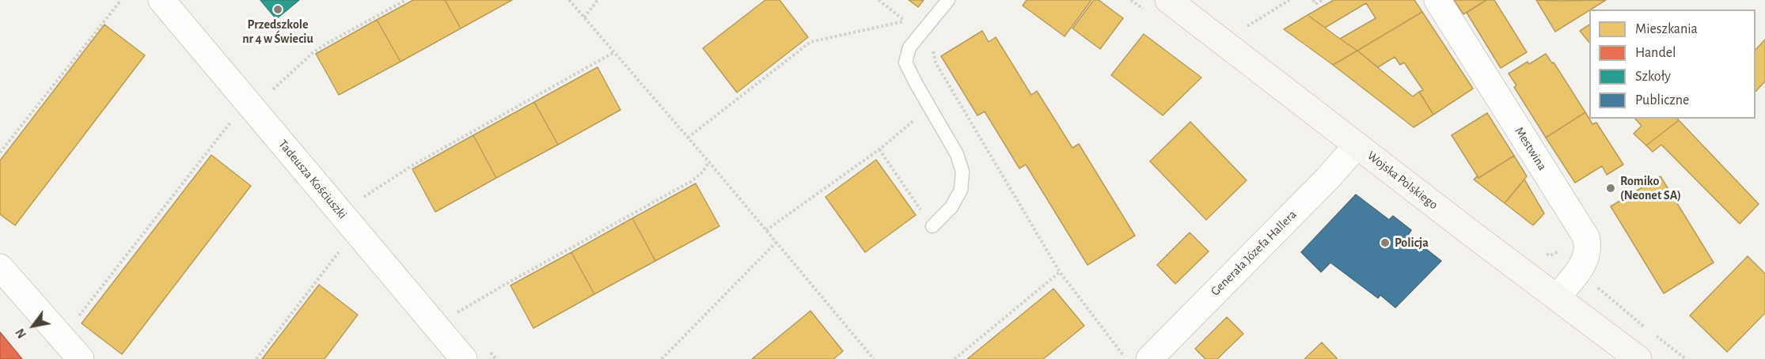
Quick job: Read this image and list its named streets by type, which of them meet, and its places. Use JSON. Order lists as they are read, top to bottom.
{
  "streets": {
    "street": [
      "Mestwina",
      "Tadeusza Kościuszki",
      "Wojska Polskiego",
      "Generała Józefa Hallera"
    ]
  },
  "crossings": [
    ["Mestwina", "Wojska Polskiego"],
    ["Wojska Polskiego", "Generała Józefa Hallera"]
  ],
  "places": ["Przedszkole nr 4 w Świeciu", "Romiko (Neonet SA)", "Policja"],
  "legend": [
    "Mieszkania",
    "Handel",
    "Szkoły",
    "Publiczne"
  ],
  "north": "bottom left"
}
